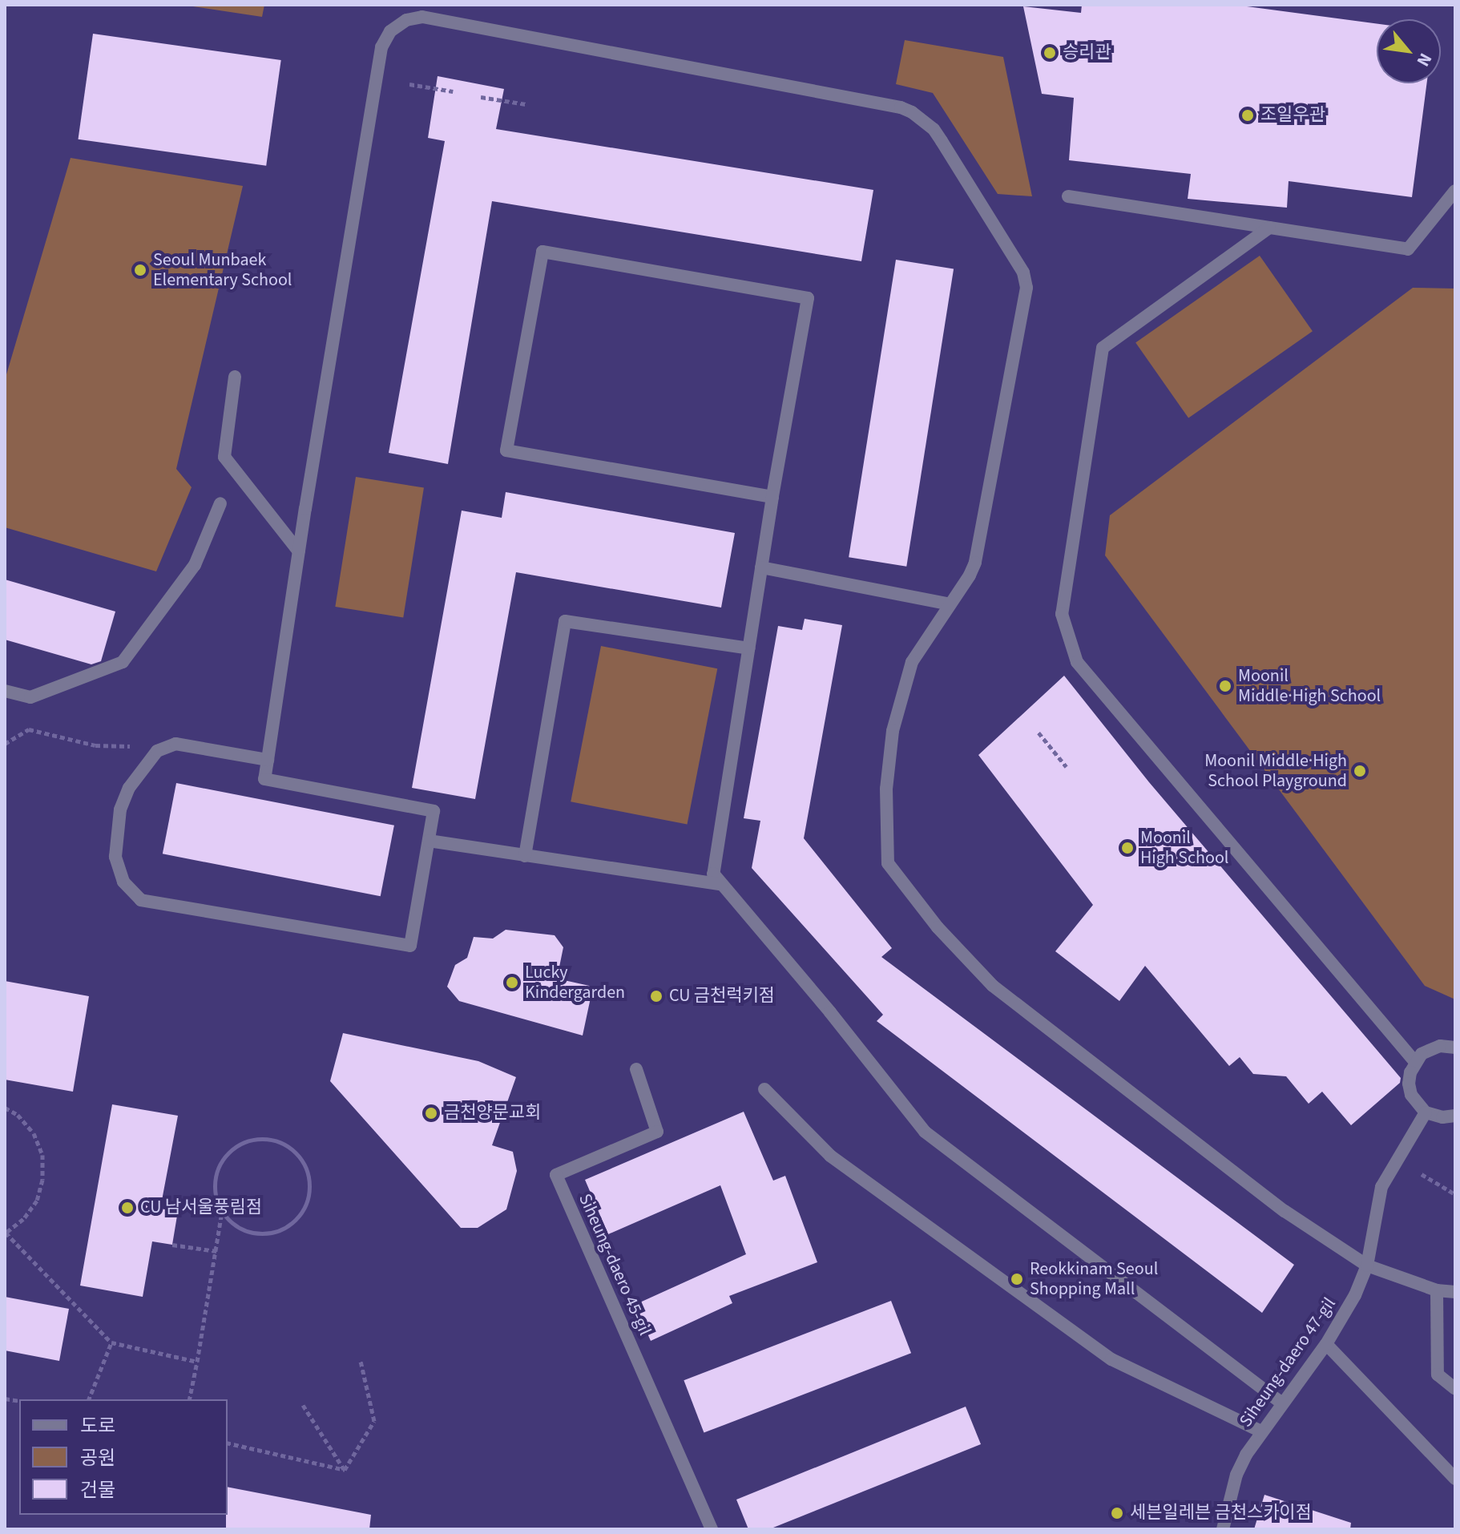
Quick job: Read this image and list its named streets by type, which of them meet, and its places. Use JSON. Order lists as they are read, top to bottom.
{
  "streets": {
    "street": ["Siheung-daero 45-gil", "Siheung-daero 47-gil"]
  },
  "places": [
    "승리관",
    "조일우관",
    "Seoul Munbaek Elementary School",
    "Moonil Middle·High School",
    "Moonil Middle·High School Playground",
    "Moonil High School",
    "Lucky Kindergarden",
    "CU 금천럭키점",
    "금천양문교회",
    "CU 남서울풍림점",
    "Reokkinam Seoul Shopping Mall",
    "세븐일레븐 금천스카이점"
  ],
  "legend": ["도로", "공원", "건물"],
  "north": "bottom right"
}
